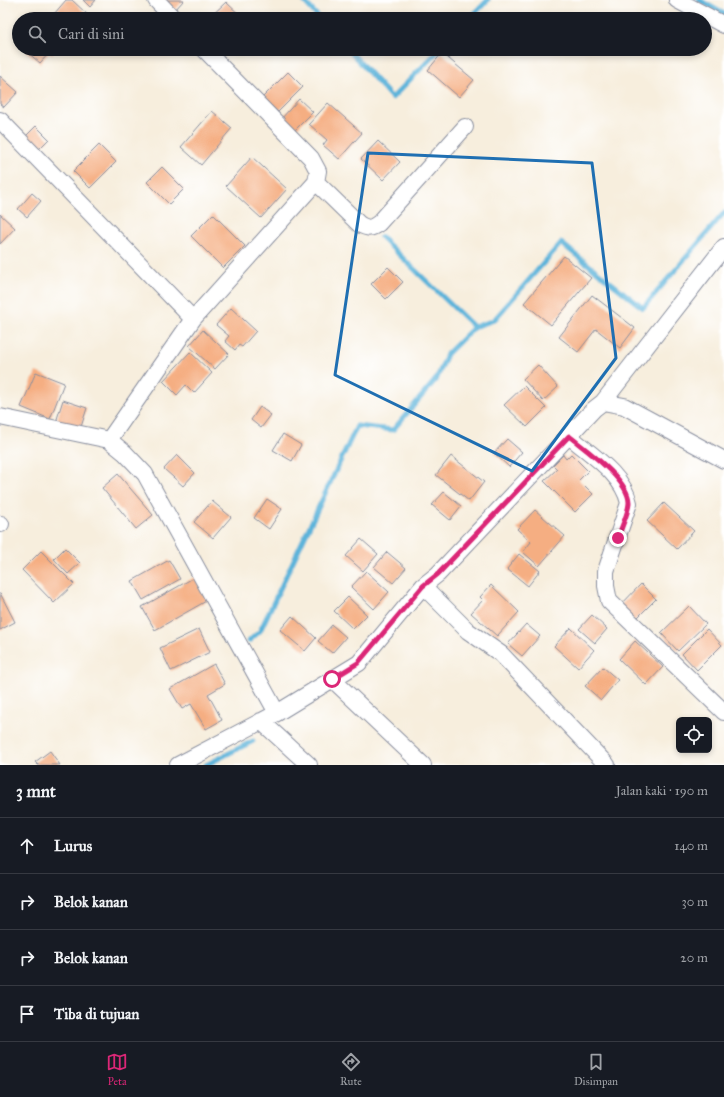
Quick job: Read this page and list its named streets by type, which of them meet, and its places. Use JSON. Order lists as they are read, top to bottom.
{
  "page": {
    "search": "Cari di sini",
    "heading": ["3 mnt", "Jalan kaki · 190 m"],
    "list": [
      ["Lurus", "140 m"],
      ["Belok kanan", "30 m"],
      ["Belok kanan", "20 m"],
      "Tiba di tujuan"
    ],
    "nav": ["Peta", "Rute", "Disimpan"]
  }
}
